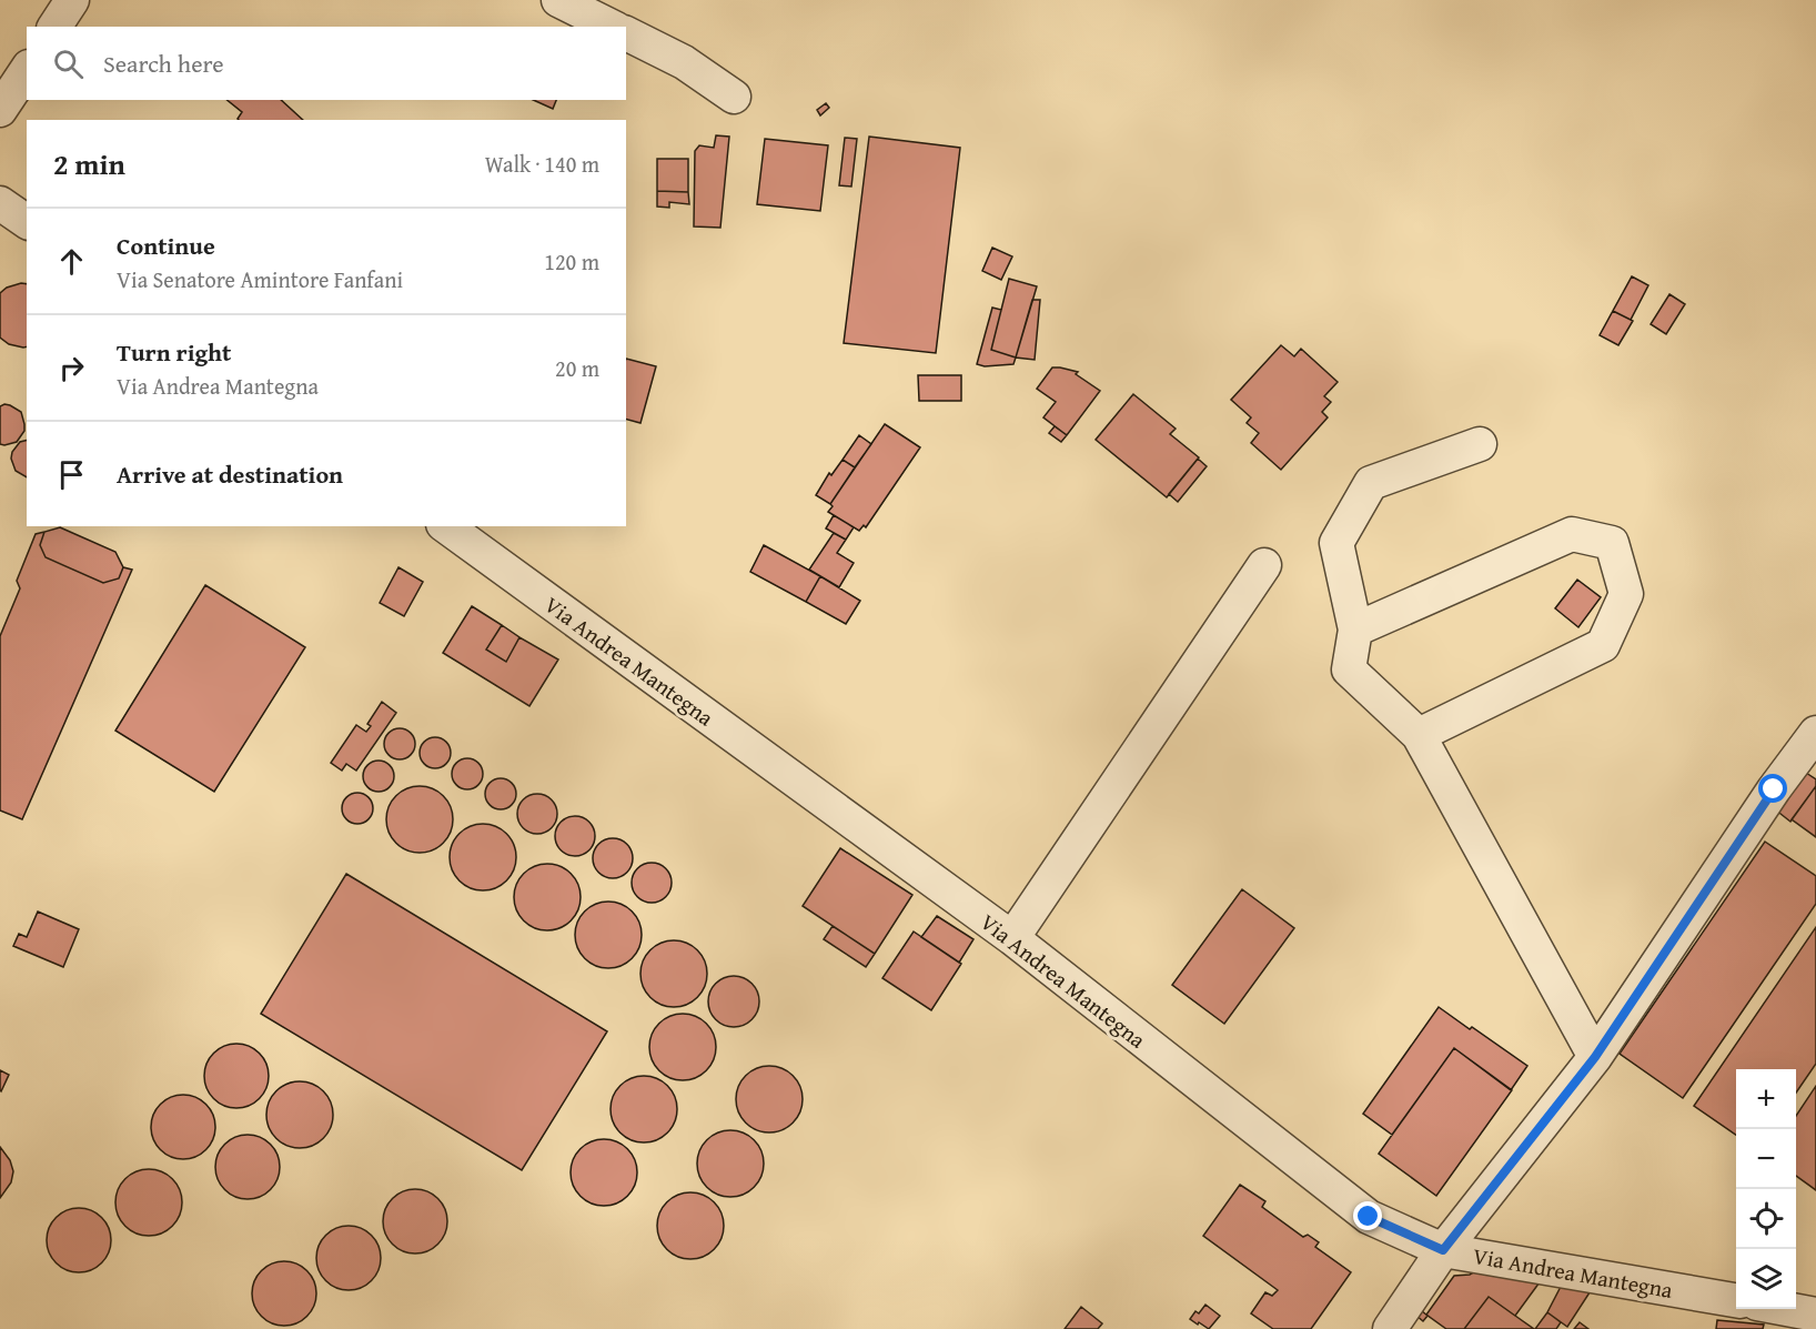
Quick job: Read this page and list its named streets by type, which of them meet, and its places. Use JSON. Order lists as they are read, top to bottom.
{
  "streets": {
    "street": ["Via Andrea Mantegna"]
  },
  "page": {
    "search": "Search here",
    "heading": ["2 min", "Walk · 140 m"],
    "list": [
      ["Continue", "Via Senatore Amintore Fanfani", "120 m"],
      ["Turn right", "Via Andrea Mantegna", "20 m"],
      "Arrive at destination"
    ],
    "map_buttons": ["+", "−"]
  }
}
